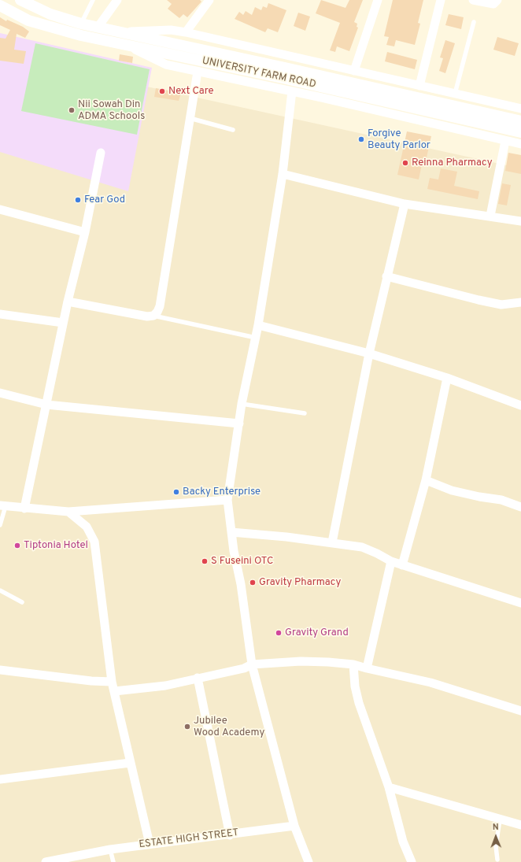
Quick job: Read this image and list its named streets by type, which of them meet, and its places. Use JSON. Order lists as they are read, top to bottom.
{
  "streets": {
    "street": ["UNIVERSITY FARM ROAD", "ESTATE HIGH STREET"]
  },
  "places": [
    "Next Care",
    "Nii Sowah Din ADMA Schools",
    "Forgive Beauty Parlor",
    "Reinna Pharmacy",
    "Fear God",
    "Backy Enterprise",
    "Tiptonia Hotel",
    "S Fuseini OTC",
    "Gravity Pharmacy",
    "Gravity Grand",
    "Jubilee Wood Academy"
  ],
  "north": "top"
}
